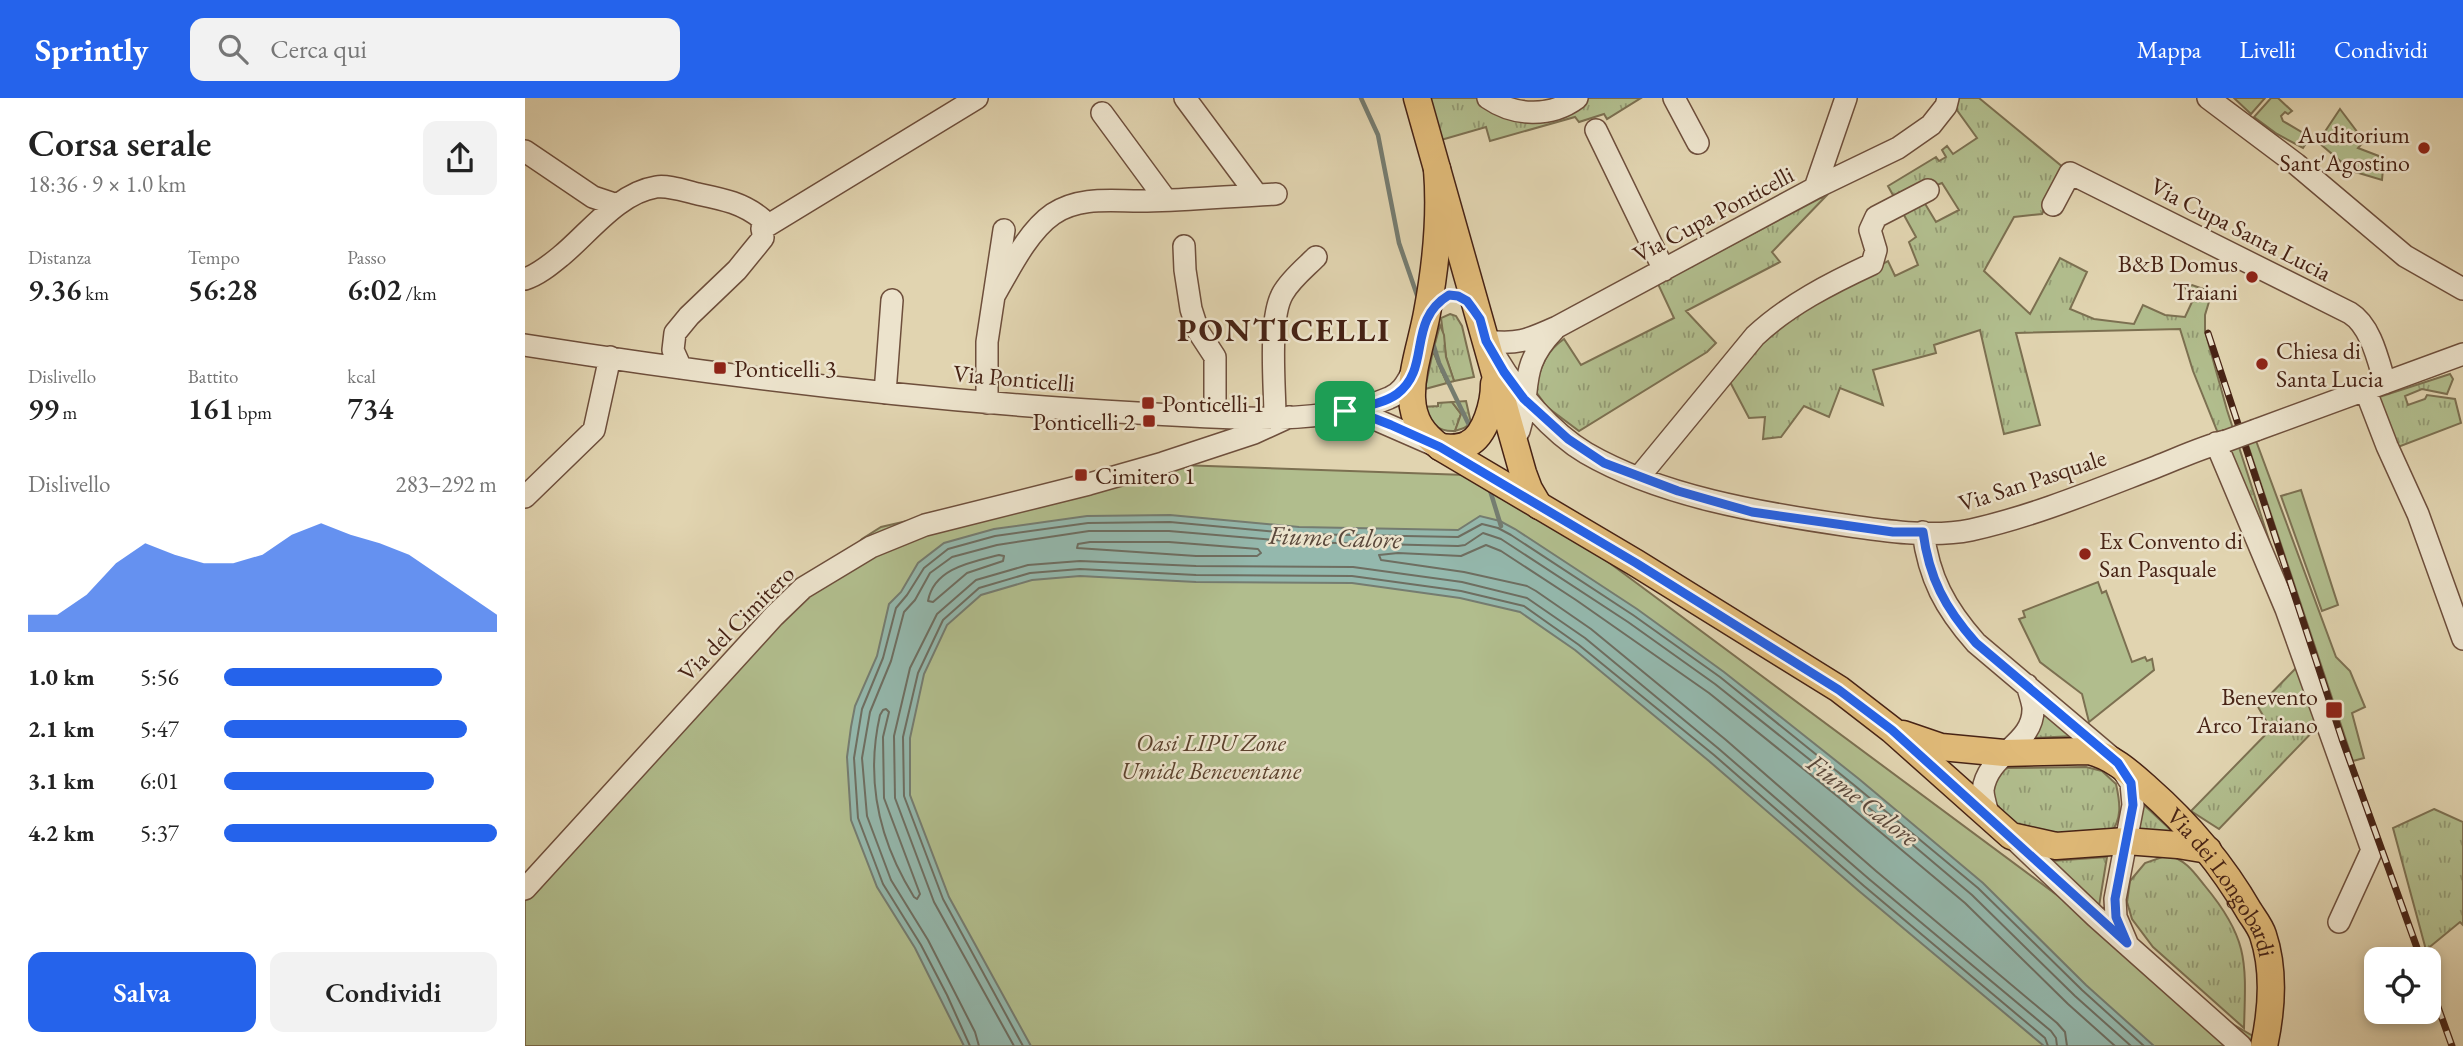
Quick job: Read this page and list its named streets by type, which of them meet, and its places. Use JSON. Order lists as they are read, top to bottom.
{
  "streets": {
    "main road": ["Via dei Longobardi"],
    "street": [
      "Via Cupa Ponticelli",
      "Via Cupa Santa Lucia",
      "Via Ponticelli",
      "Via San Pasquale",
      "Via del Cimitero"
    ]
  },
  "crossings": [
    ["Via Cupa Santa Lucia", "Via San Pasquale"],
    ["Via Ponticelli", "Via del Cimitero"],
    ["Via San Pasquale", "Via dei Longobardi"]
  ],
  "districts": ["PONTICELLI"],
  "water": ["Fiume Calore"],
  "parks": ["Oasi LIPU Zone Umide Beneventane"],
  "places": {
    "other": [
      "Auditorium Sant'Agostino",
      "B&B Domus Traiani",
      "Chiesa di Santa Lucia",
      "Ex Convento di San Pasquale"
    ],
    "transit": [
      "Ponticelli 3",
      "Ponticelli 1",
      "Ponticelli 2",
      "Cimitero 1",
      "Benevento Arco Traiano"
    ]
  },
  "page": {
    "header": "Sprintly",
    "search": "Cerca qui",
    "nav": ["Mappa", "Livelli", "Condividi"],
    "heading": ["Corsa serale", "18:36 · 9 × 1.0 km"],
    "stats": [
      ["Distanza", "9.36 km"],
      ["Tempo", "56:28"],
      ["Passo", "6:02 /km"],
      ["Dislivello", "99 m"],
      ["Battito", "161 bpm"],
      ["kcal", "734"]
    ],
    "chart": ["Dislivello", "283–292 m"],
    "list": [
      {
        "name": "1.0 km",
        "note": "5:56"
      },
      {
        "name": "2.1 km",
        "note": "5:47"
      },
      {
        "name": "3.1 km",
        "note": "6:01"
      },
      {
        "name": "4.2 km",
        "note": "5:37"
      }
    ],
    "buttons": ["Salva", "Condividi"]
  }
}
